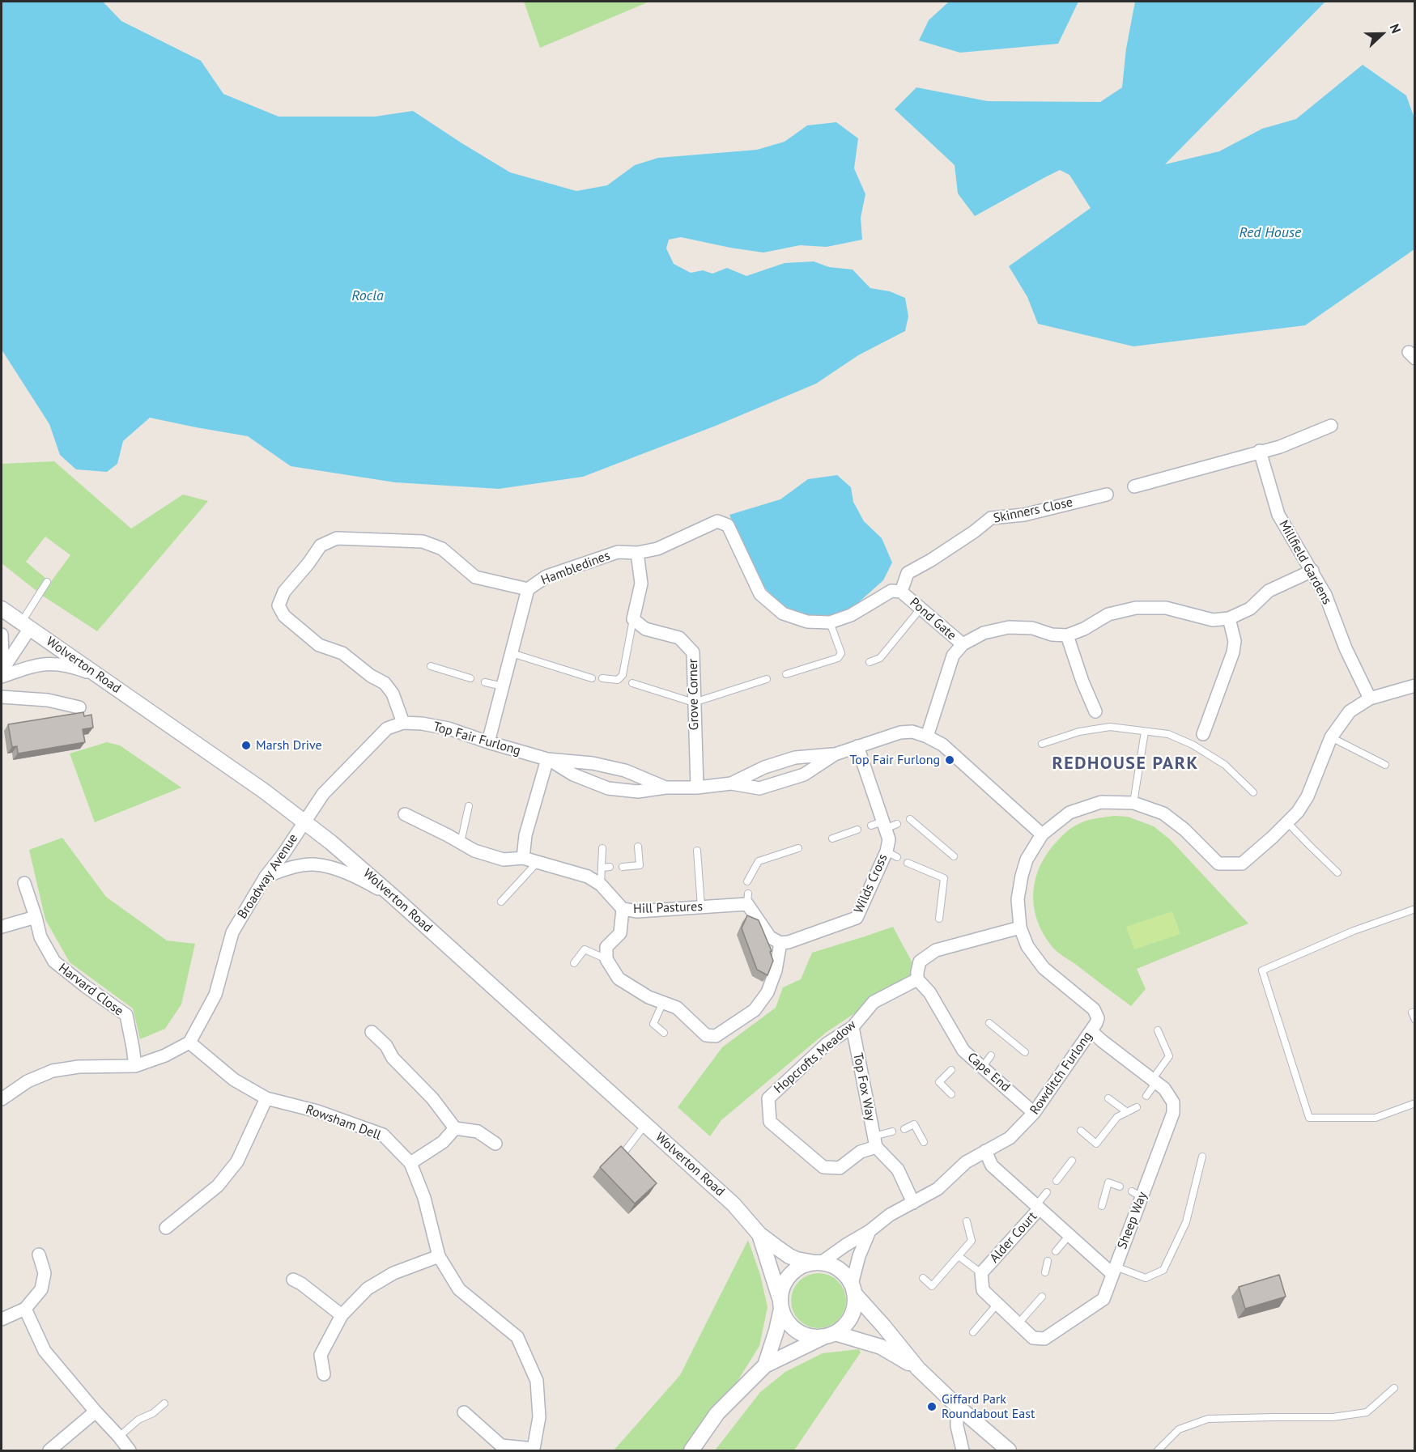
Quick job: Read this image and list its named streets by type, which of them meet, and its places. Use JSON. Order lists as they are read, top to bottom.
{
  "streets": {
    "street": [
      "Skinners Close",
      "Millfield Gardens",
      "Hambledines",
      "Pond Gate",
      "Wolverton Road",
      "Grove Corner",
      "Top Fair Furlong",
      "Broadway Avenue",
      "Wilds Cross",
      "Hill Pastures",
      "Harvard Close",
      "Hopcrofts Meadow",
      "Cape End",
      "Rowditch Furlong",
      "Top Fox Way",
      "Rowsham Dell",
      "Sheep Way",
      "Alder Court"
    ]
  },
  "crossings": [
    ["Skinners Close", "Hambledines"],
    ["Skinners Close", "Pond Gate"],
    ["Millfield Gardens", "Rowditch Furlong"],
    ["Hambledines", "Pond Gate"],
    ["Hambledines", "Top Fair Furlong"],
    ["Pond Gate", "Top Fair Furlong"],
    ["Wolverton Road", "Broadway Avenue"],
    ["Wolverton Road", "Rowditch Furlong"],
    ["Grove Corner", "Top Fair Furlong"],
    ["Top Fair Furlong", "Wilds Cross"],
    ["Top Fair Furlong", "Rowditch Furlong"],
    ["Broadway Avenue", "Rowsham Dell"],
    ["Wilds Cross", "Hill Pastures"],
    ["Hopcrofts Meadow", "Cape End"],
    ["Hopcrofts Meadow", "Top Fox Way"],
    ["Cape End", "Rowditch Furlong"],
    ["Rowditch Furlong", "Sheep Way"],
    ["Sheep Way", "Alder Court"]
  ],
  "districts": ["REDHOUSE PARK"],
  "water": ["Red House", "Rocla"],
  "places": ["Marsh Drive", "Top Fair Furlong", "Giffard Park Roundabout East"],
  "north": "right"
}
